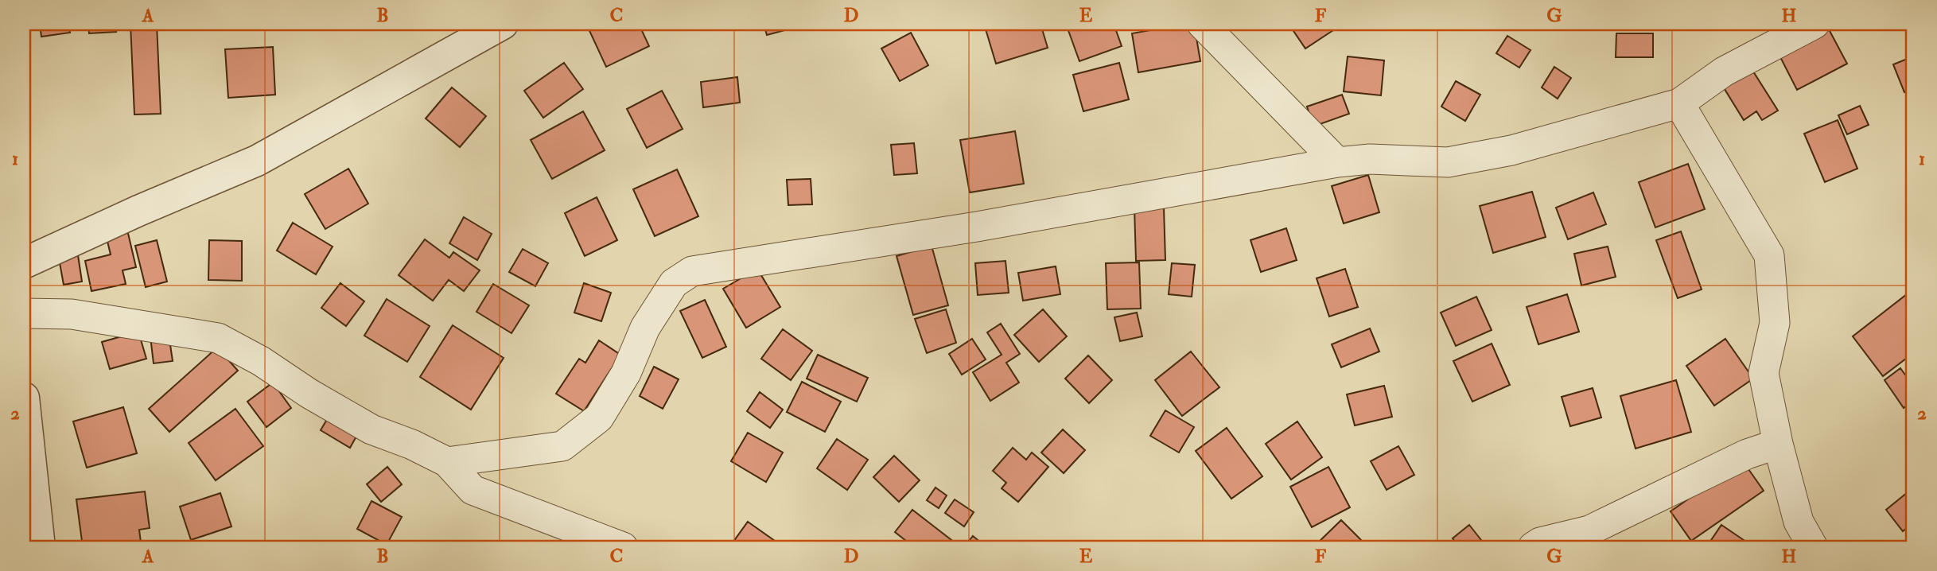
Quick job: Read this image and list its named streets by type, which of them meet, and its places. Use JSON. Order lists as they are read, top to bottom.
{
  "grid": {
    "columns": [
      "A",
      "B",
      "C",
      "D",
      "E",
      "F",
      "G",
      "H"
    ],
    "rows": ["1", "2"]
  }
}
